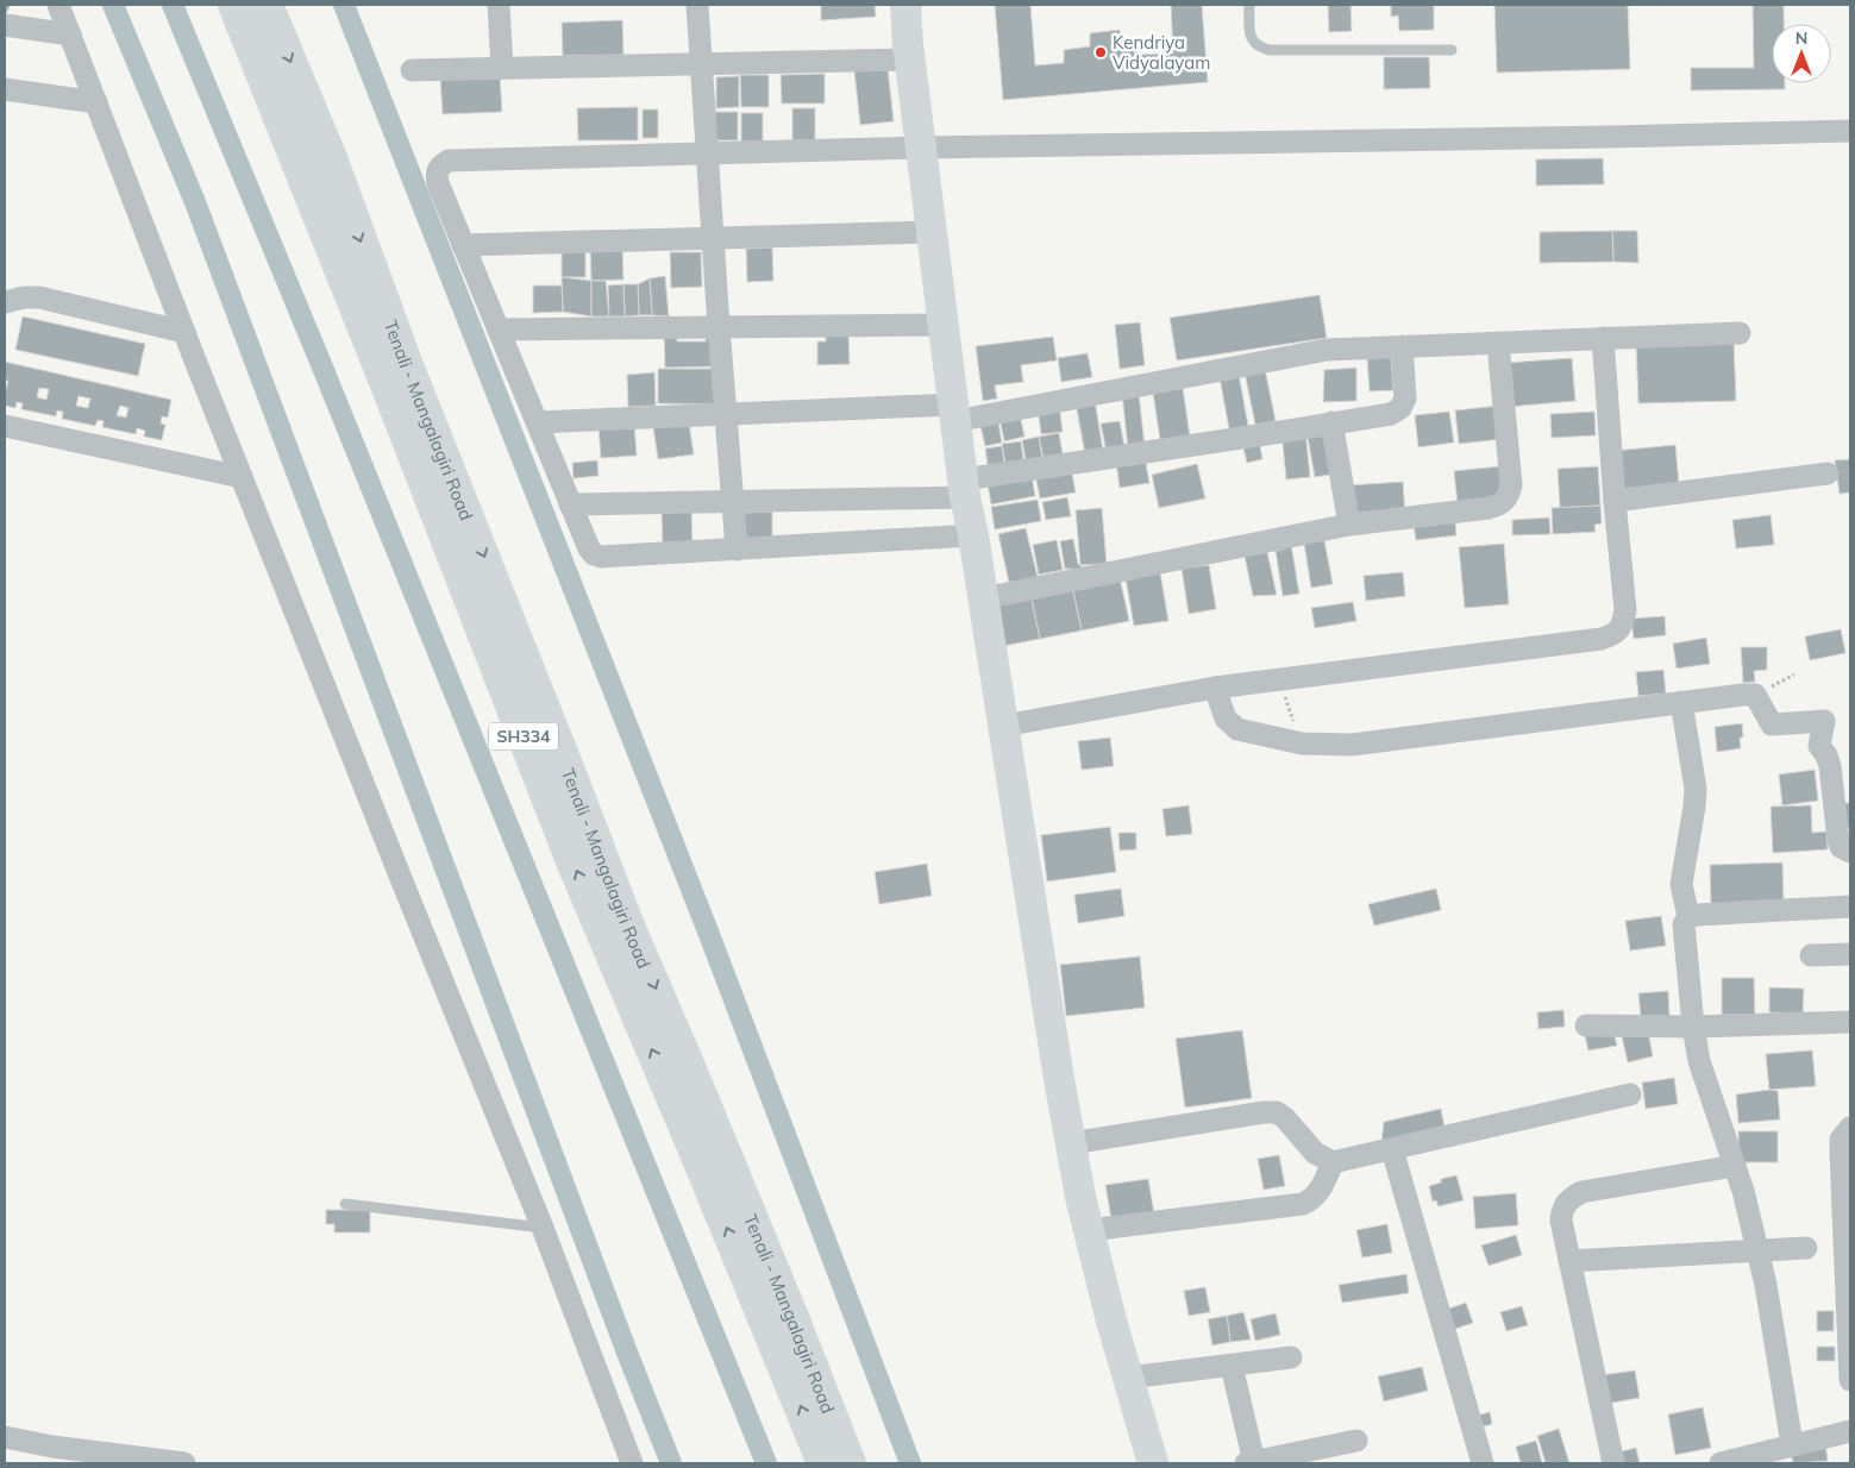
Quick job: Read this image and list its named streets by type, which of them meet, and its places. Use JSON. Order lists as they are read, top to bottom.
{
  "streets": {
    "main road": ["Tenali - Mangalagiri Road", "SH334"]
  },
  "places": ["Kendriya Vidyalayam"],
  "north": "top"
}
